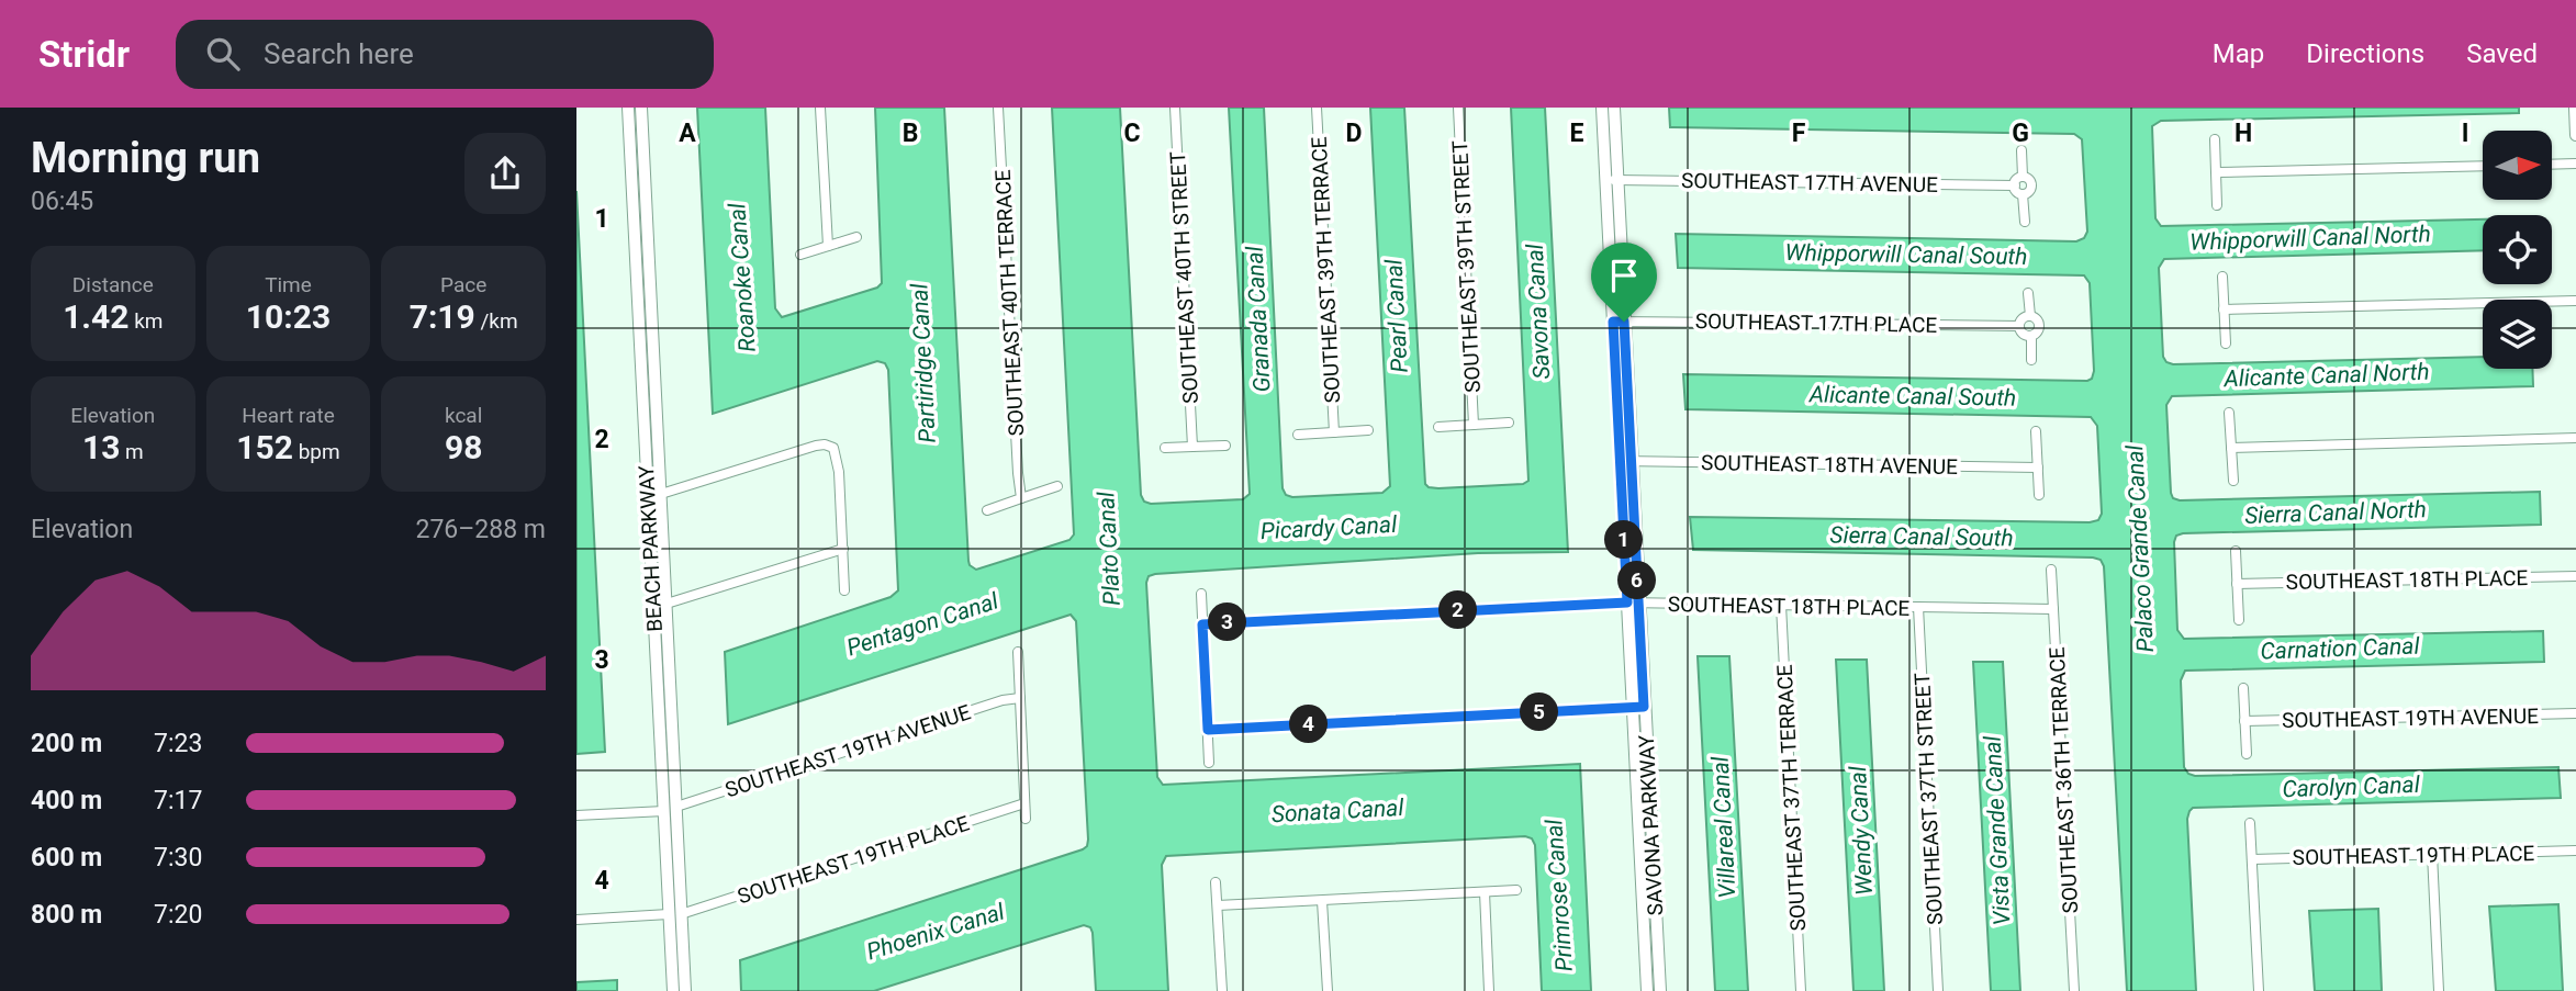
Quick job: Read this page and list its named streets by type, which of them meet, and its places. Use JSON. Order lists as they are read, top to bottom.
{
  "streets": {
    "street": [
      "SOUTHEAST 17TH AVENUE",
      "SOUTHEAST 39TH STREET",
      "SOUTHEAST 39TH TERRACE",
      "SOUTHEAST 40TH STREET",
      "SOUTHEAST 40TH TERRACE",
      "SOUTHEAST 17TH PLACE",
      "SOUTHEAST 18TH AVENUE",
      "BEACH PARKWAY",
      "SOUTHEAST 18TH PLACE",
      "SOUTHEAST 19TH AVENUE",
      "SOUTHEAST 36TH TERRACE",
      "SOUTHEAST 37TH TERRACE",
      "SOUTHEAST 37TH STREET",
      "SAVONA PARKWAY",
      "SOUTHEAST 19TH PLACE"
    ]
  },
  "crossings": [
    ["SOUTHEAST 17TH AVENUE", "SAVONA PARKWAY"],
    ["SOUTHEAST 17TH PLACE", "SAVONA PARKWAY"],
    ["SOUTHEAST 18TH AVENUE", "SAVONA PARKWAY"],
    ["BEACH PARKWAY", "SOUTHEAST 19TH AVENUE"],
    ["BEACH PARKWAY", "SOUTHEAST 19TH PLACE"],
    ["SOUTHEAST 18TH PLACE", "SOUTHEAST 36TH TERRACE"],
    ["SOUTHEAST 18TH PLACE", "SOUTHEAST 37TH TERRACE"],
    ["SOUTHEAST 18TH PLACE", "SOUTHEAST 37TH STREET"],
    ["SOUTHEAST 18TH PLACE", "SAVONA PARKWAY"]
  ],
  "water": [
    "Whipporwill Canal North",
    "Whipporwill Canal South",
    "Roanoke Canal",
    "Savona Canal",
    "Pearl Canal",
    "Granada Canal",
    "Partiridge Canal",
    "Alicante Canal North",
    "Alicante Canal South",
    "Sierra Canal North",
    "Picardy Canal",
    "Sierra Canal South",
    "Plato Canal",
    "Palaco Grande Canal",
    "Pentagon Canal",
    "Carnation Canal",
    "Carolyn Canal",
    "Sonata Canal",
    "Villareal Canal",
    "Wendy Canal",
    "Vista Grande Canal",
    "Primrose Canal",
    "Phoenix Canal"
  ],
  "north": "right",
  "page": {
    "header": "Stridr",
    "search": "Search here",
    "nav": ["Map", "Directions", "Saved"],
    "heading": ["Morning run", "06:45"],
    "stats": [
      ["Distance", "1.42 km"],
      ["Time", "10:23"],
      ["Pace", "7:19 /km"],
      ["Elevation", "13 m"],
      ["Heart rate", "152 bpm"],
      ["kcal", "98"]
    ],
    "chart": ["Elevation", "276–288 m"],
    "pins": [
      "1",
      "6",
      "2",
      "3",
      "5",
      "4"
    ],
    "list": [
      {
        "name": "200 m",
        "note": "7:23"
      },
      {
        "name": "400 m",
        "note": "7:17"
      },
      {
        "name": "600 m",
        "note": "7:30"
      },
      {
        "name": "800 m",
        "note": "7:20"
      }
    ]
  },
  "grid": {
    "columns": [
      "A",
      "B",
      "C",
      "D",
      "E",
      "F",
      "G",
      "H",
      "I"
    ],
    "rows": [
      "1",
      "2",
      "3",
      "4"
    ]
  }
}
